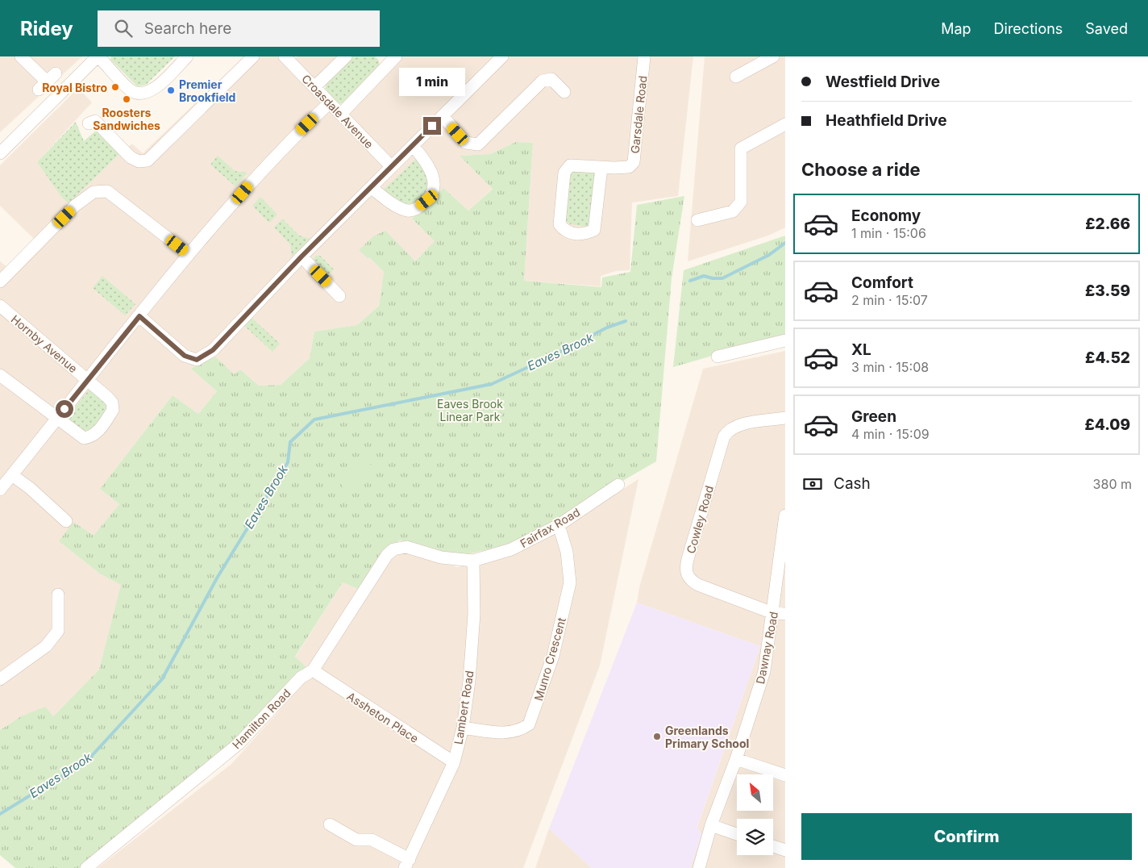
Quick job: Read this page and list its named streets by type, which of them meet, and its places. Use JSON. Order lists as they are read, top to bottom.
{
  "streets": {
    "street": [
      "Croasdale Avenue",
      "Garsdale Road",
      "Hornby Avenue",
      "Cowley Road",
      "Fairfax Road",
      "Dawnay Road",
      "Munro Crescent",
      "Lambert Road",
      "Assheton Place",
      "Hamilton Road"
    ]
  },
  "crossings": [
    ["Cowley Road", "Dawnay Road"],
    ["Fairfax Road", "Munro Crescent"],
    ["Fairfax Road", "Lambert Road"],
    ["Fairfax Road", "Hamilton Road"],
    ["Munro Crescent", "Lambert Road"],
    ["Lambert Road", "Assheton Place"],
    ["Assheton Place", "Hamilton Road"]
  ],
  "water": ["Eaves Brook"],
  "parks": ["Eaves Brook Linear Park"],
  "places": [
    "Royal Bistro",
    "Premier Brookfield",
    "Roosters Sandwiches",
    "Greenlands Primary School"
  ],
  "north": "top left",
  "page": {
    "header": "Ridey",
    "search": "Search here",
    "nav": ["Map", "Directions", "Saved"],
    "banner": ["Westfield Drive", "Heathfield Drive"],
    "bubble": "1 min",
    "heading": "Choose a ride",
    "list": [
      {
        "name": "Economy",
        "note": "1 min · 15:06",
        "value": "£2.66"
      },
      {
        "name": "Comfort",
        "note": "2 min · 15:07",
        "value": "£3.59"
      },
      {
        "name": "XL",
        "note": "3 min · 15:08",
        "value": "£4.52"
      },
      {
        "name": "Green",
        "note": "4 min · 15:09",
        "value": "£4.09"
      }
    ],
    "pay": ["Cash", "380 m"],
    "buttons": "Confirm"
  }
}
